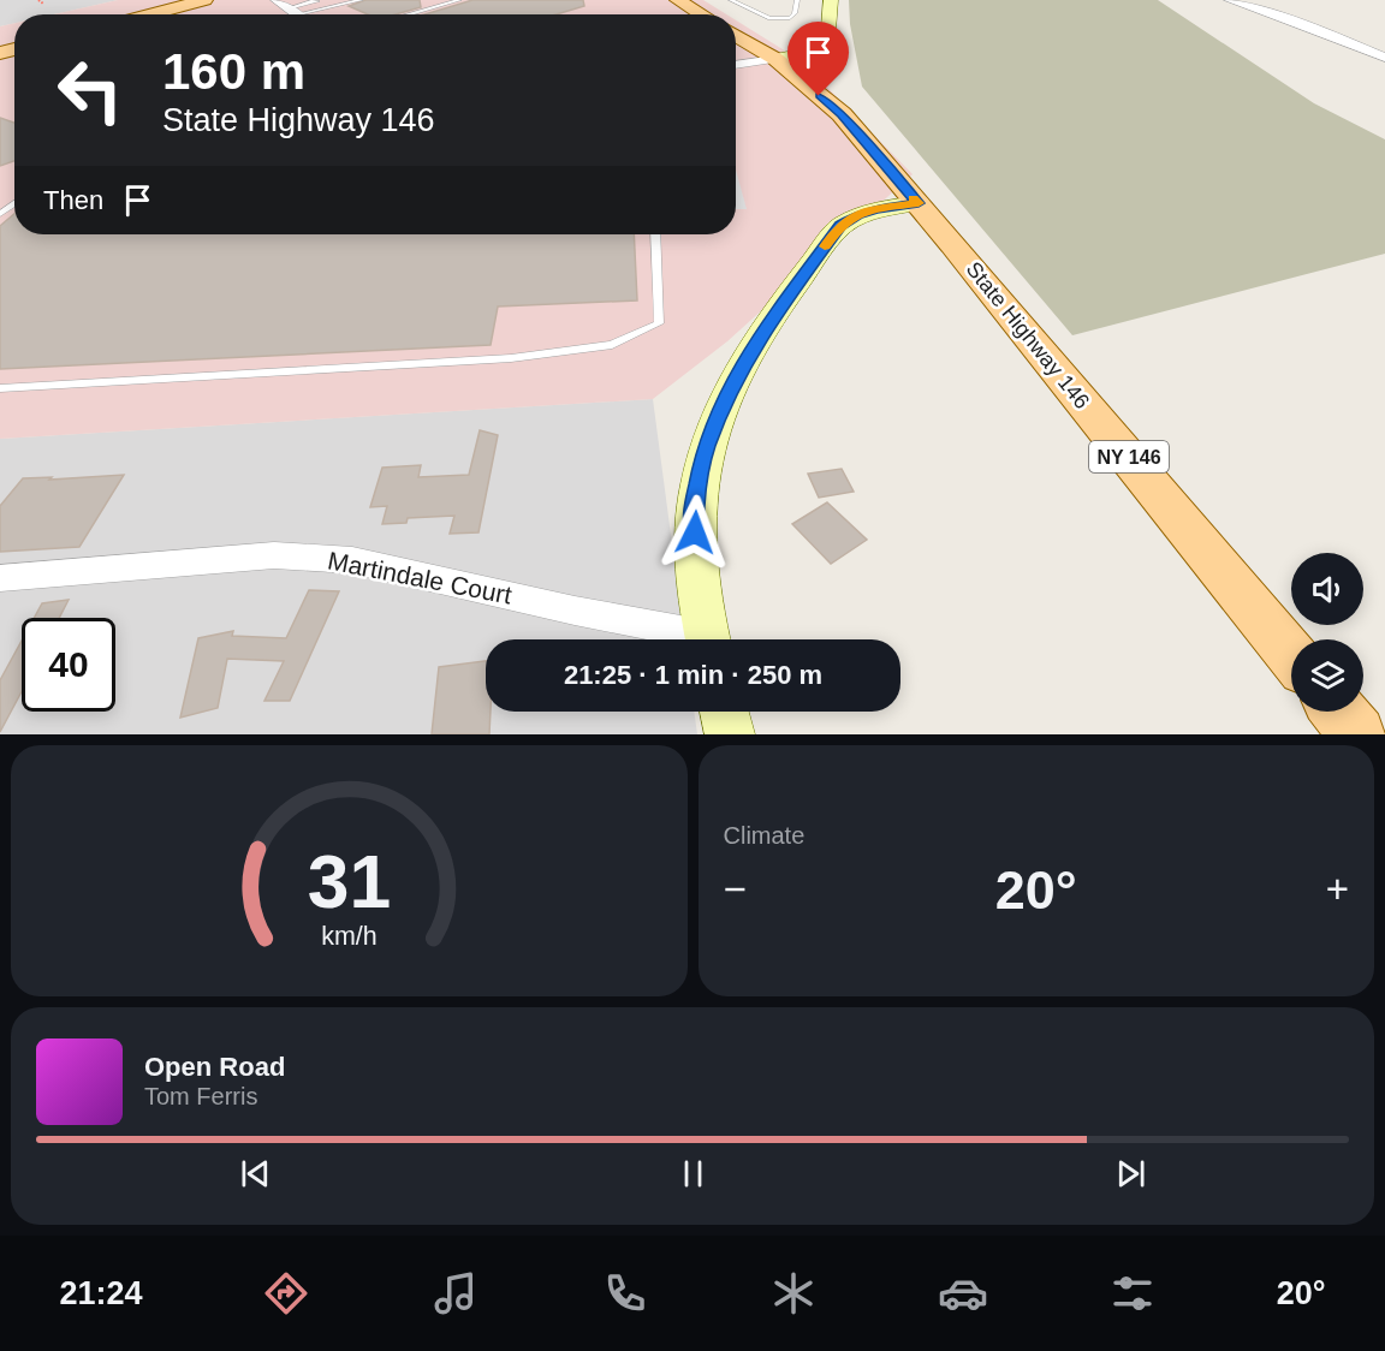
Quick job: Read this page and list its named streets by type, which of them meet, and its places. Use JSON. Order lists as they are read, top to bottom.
{
  "streets": {
    "main road": ["State Highway 146", "NY 146"],
    "street": ["Martindale Court"]
  },
  "page": {
    "turn": ["160 m", "State Highway 146"],
    "then": "Then",
    "limit": "40",
    "trip": "21:25 · 1 min · 250 m",
    "tile": "Climate",
    "heat": ["−", "20°", "+"],
    "song": ["Open Road", "Tom Ferris"],
    "tabs": ["21:24", "20°"],
    "gauge": ["31", "km/h"]
  }
}
